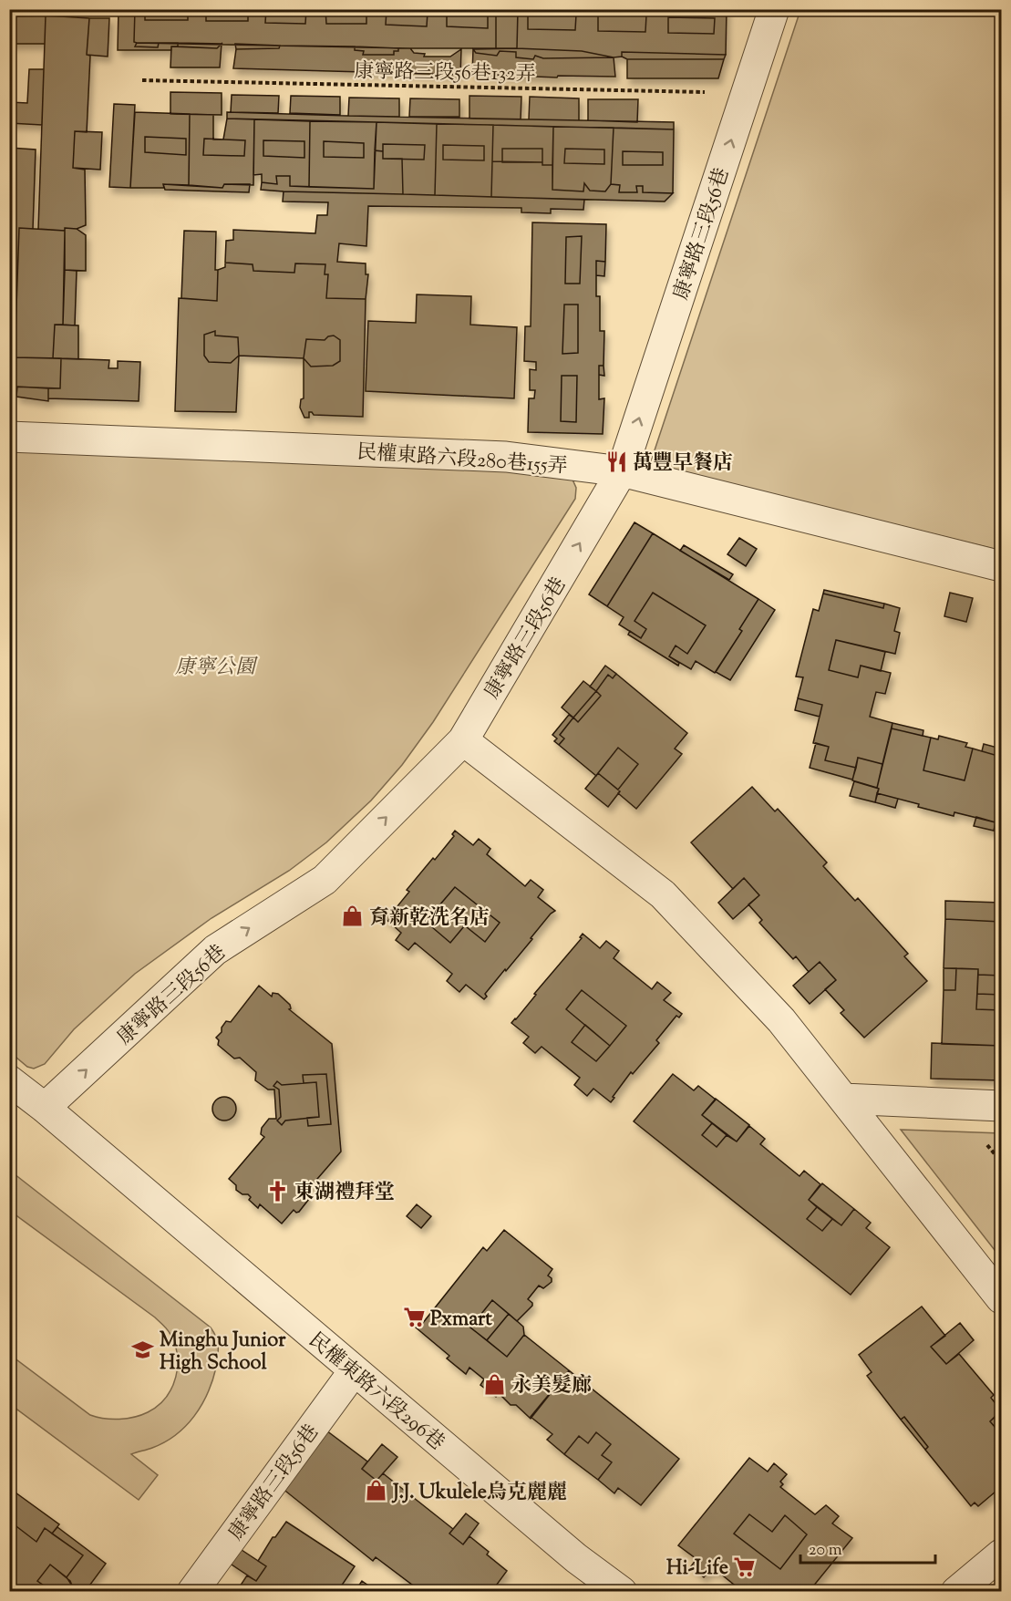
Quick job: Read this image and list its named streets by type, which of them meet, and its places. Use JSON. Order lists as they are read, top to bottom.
{
  "streets": {
    "street": ["康寧路三段56巷", "民權東路六段280巷155弄", "民權東路六段296巷"],
    "path": ["康寧路三段56巷132弄"]
  },
  "crossings": [
    ["康寧路三段56巷132弄", "康寧路三段56巷"],
    ["康寧路三段56巷", "民權東路六段280巷155弄"],
    ["康寧路三段56巷", "民權東路六段296巷"]
  ],
  "one_way": ["康寧路三段56巷"],
  "parks": ["康寧公園"],
  "places": {
    "restaurant": ["萬豐早餐店"],
    "shop": ["育新乾洗名店", "永美髮廊", "J.J. Ukulele烏克麗麗"],
    "church": ["東湖禮拜堂"],
    "supermarket": ["Pxmart", "Hi-Life"],
    "school or university": ["Minghu Junior High School"]
  },
  "scale_bar": "20 m"
}
